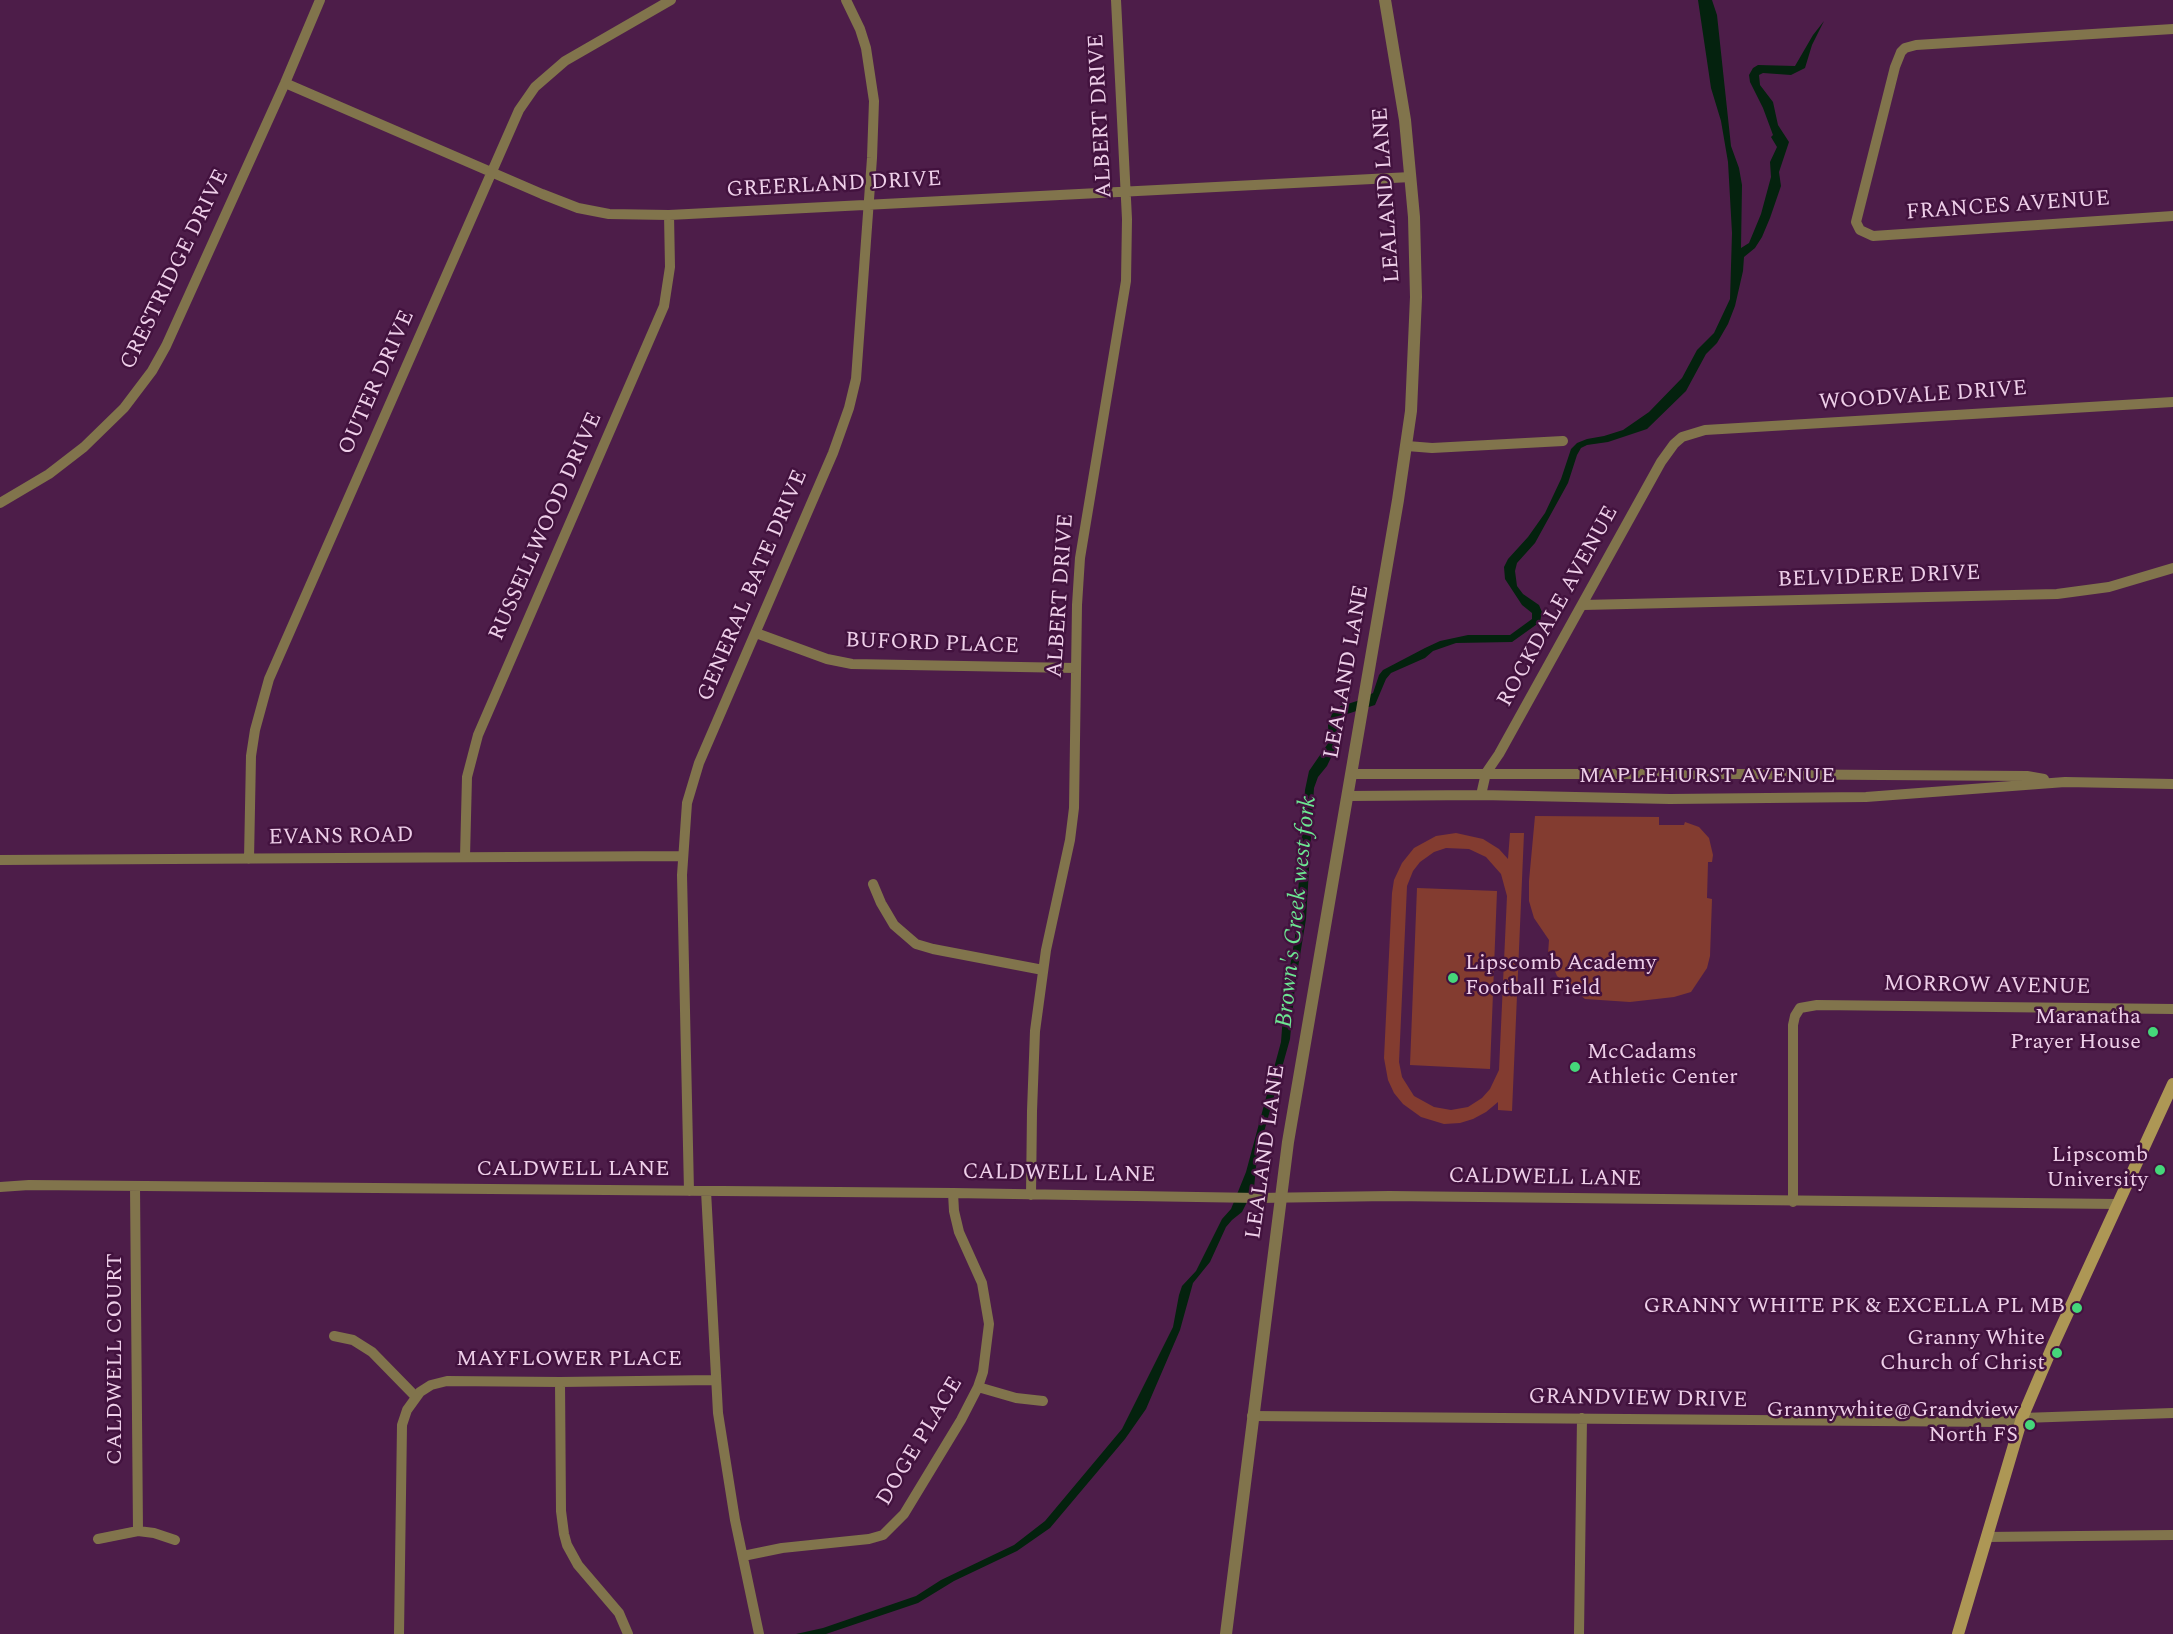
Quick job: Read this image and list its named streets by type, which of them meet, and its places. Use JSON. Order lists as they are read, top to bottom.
{
  "streets": {
    "street": [
      "ALBERT DRIVE",
      "GREERLAND DRIVE",
      "LEALAND LANE",
      "FRANCES AVENUE",
      "CRESTRIDGE DRIVE",
      "OUTER DRIVE",
      "WOODVALE DRIVE",
      "RUSSELLWOOD DRIVE",
      "BELVIDERE DRIVE",
      "GENERAL BATE DRIVE",
      "ROCKDALE AVENUE",
      "BUFORD PLACE",
      "MAPLEHURST AVENUE",
      "EVANS ROAD",
      "MORROW AVENUE",
      "CALDWELL LANE",
      "CALDWELL COURT",
      "MAYFLOWER PLACE",
      "GRANDVIEW DRIVE",
      "DOGE PLACE"
    ]
  },
  "crossings": [
    ["ALBERT DRIVE", "GREERLAND DRIVE"],
    ["ALBERT DRIVE", "BUFORD PLACE"],
    ["ALBERT DRIVE", "CALDWELL LANE"],
    ["GREERLAND DRIVE", "LEALAND LANE"],
    ["GREERLAND DRIVE", "CRESTRIDGE DRIVE"],
    ["GREERLAND DRIVE", "OUTER DRIVE"],
    ["GREERLAND DRIVE", "RUSSELLWOOD DRIVE"],
    ["GREERLAND DRIVE", "GENERAL BATE DRIVE"],
    ["LEALAND LANE", "MAPLEHURST AVENUE"],
    ["LEALAND LANE", "CALDWELL LANE"],
    ["LEALAND LANE", "GRANDVIEW DRIVE"],
    ["OUTER DRIVE", "EVANS ROAD"],
    ["WOODVALE DRIVE", "ROCKDALE AVENUE"],
    ["RUSSELLWOOD DRIVE", "EVANS ROAD"],
    ["BELVIDERE DRIVE", "ROCKDALE AVENUE"],
    ["GENERAL BATE DRIVE", "BUFORD PLACE"],
    ["GENERAL BATE DRIVE", "EVANS ROAD"],
    ["GENERAL BATE DRIVE", "CALDWELL LANE"],
    ["ROCKDALE AVENUE", "MAPLEHURST AVENUE"],
    ["MORROW AVENUE", "CALDWELL LANE"],
    ["CALDWELL LANE", "CALDWELL COURT"],
    ["CALDWELL LANE", "DOGE PLACE"]
  ],
  "water": ["Brown's Creek west fork"],
  "places": [
    "Lipscomb Academy Football Field",
    "Maranatha Prayer House",
    "McCadams Athletic Center",
    "Lipscomb University",
    "GRANNY WHITE PK & EXCELLA PL MB",
    "Granny White Church of Christ",
    "Grannywhite@Grandview North FS"
  ]
}
